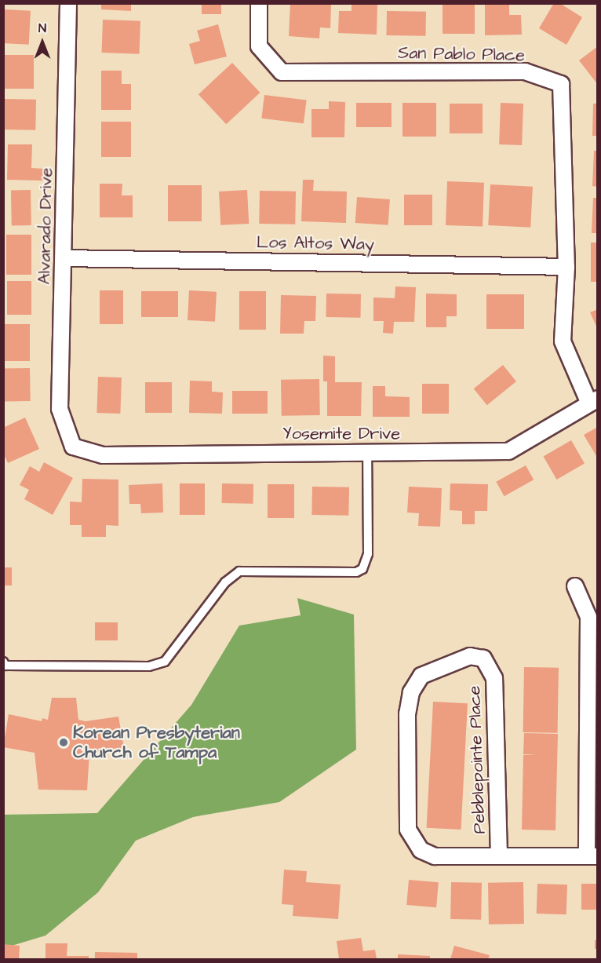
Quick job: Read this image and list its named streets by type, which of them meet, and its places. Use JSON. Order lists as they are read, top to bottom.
{
  "streets": {
    "street": [
      "San Pablo Place",
      "Alvarado Drive",
      "Los Altos Way",
      "Yosemite Drive",
      "Pebblepointe Place"
    ]
  },
  "crossings": [
    ["San Pablo Place", "Los Altos Way"],
    ["San Pablo Place", "Yosemite Drive"],
    ["Alvarado Drive", "Los Altos Way"],
    ["Alvarado Drive", "Yosemite Drive"]
  ],
  "places": ["Korean Presbyterian Church of Tampa"],
  "north": "top"
}
